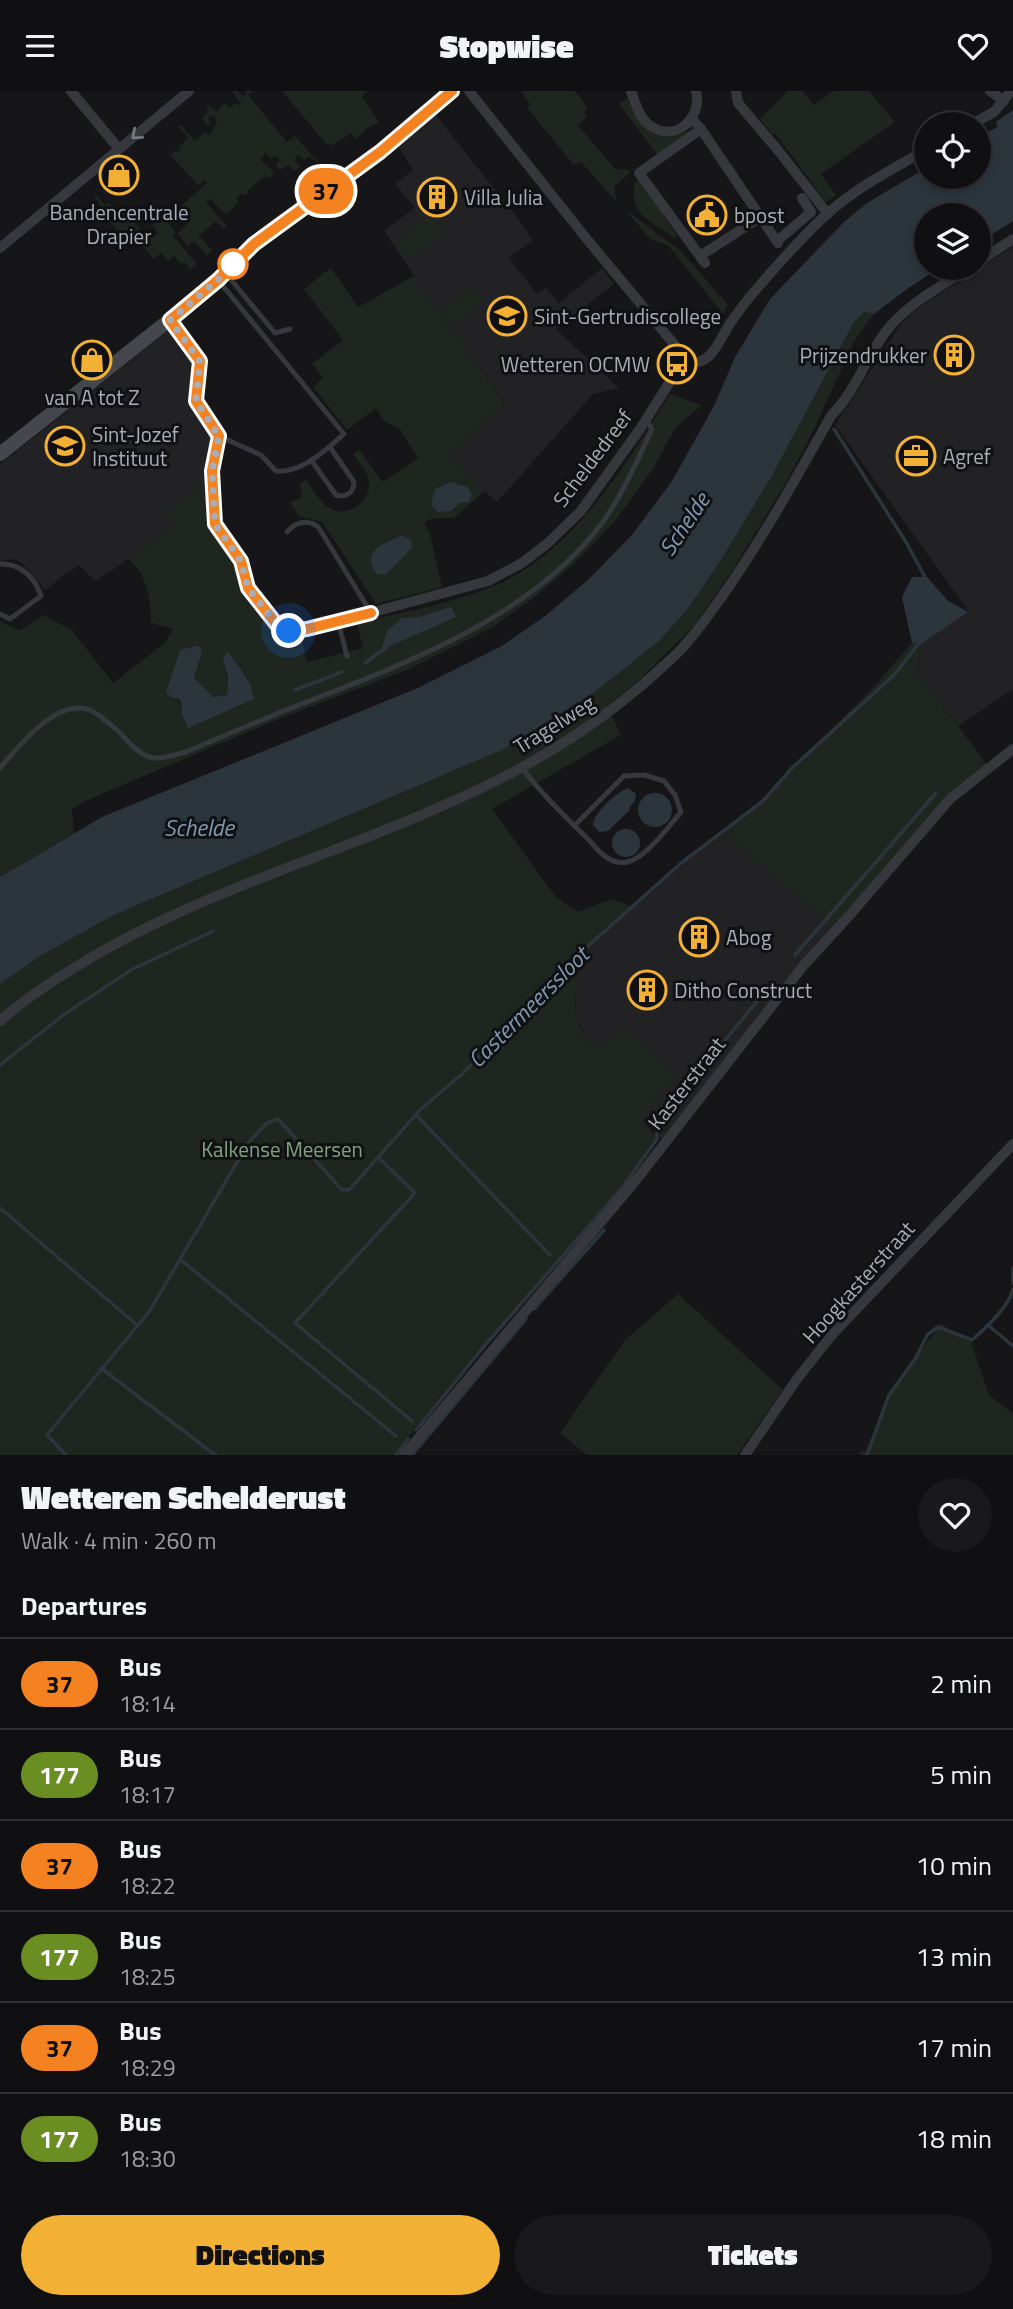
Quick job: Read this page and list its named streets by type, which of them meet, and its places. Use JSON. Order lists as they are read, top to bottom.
{
  "streets": {
    "street": [
      "Scheldedreef",
      "Tragelweg",
      "Kasterstraat",
      "Hoogkasterstraat"
    ]
  },
  "water": ["Schelde", "Castermeerssloot"],
  "parks": ["Kalkense Meersen"],
  "places": {
    "shop": ["Bandencentrale Drapier", "van A tot Z"],
    "building": [
      "Villa Julia",
      "Prijzendrukker",
      "Abog",
      "Ditho Construct"
    ],
    "public building": ["bpost"],
    "school or university": ["Sint-Gertrudiscollege", "Sint-Jozef Instituut"],
    "bus stop": ["Wetteren OCMW"],
    "office": ["Agref"]
  },
  "lines": ["bus line 37"],
  "page": {
    "header": "Stopwise",
    "on_map": "37",
    "heading": [
      ["Wetteren Schelderust", "Walk · 4 min · 260 m"],
      "Departures"
    ],
    "list": [
      {
        "mark": "37",
        "name": "Bus",
        "note": "18:14",
        "value": "2 min"
      },
      {
        "mark": "177",
        "name": "Bus",
        "note": "18:17",
        "value": "5 min"
      },
      {
        "mark": "37",
        "name": "Bus",
        "note": "18:22",
        "value": "10 min"
      },
      {
        "mark": "177",
        "name": "Bus",
        "note": "18:25",
        "value": "13 min"
      },
      {
        "mark": "37",
        "name": "Bus",
        "note": "18:29",
        "value": "17 min"
      },
      {
        "mark": "177",
        "name": "Bus",
        "note": "18:30",
        "value": "18 min"
      }
    ],
    "buttons": ["Directions", "Tickets"]
  }
}
